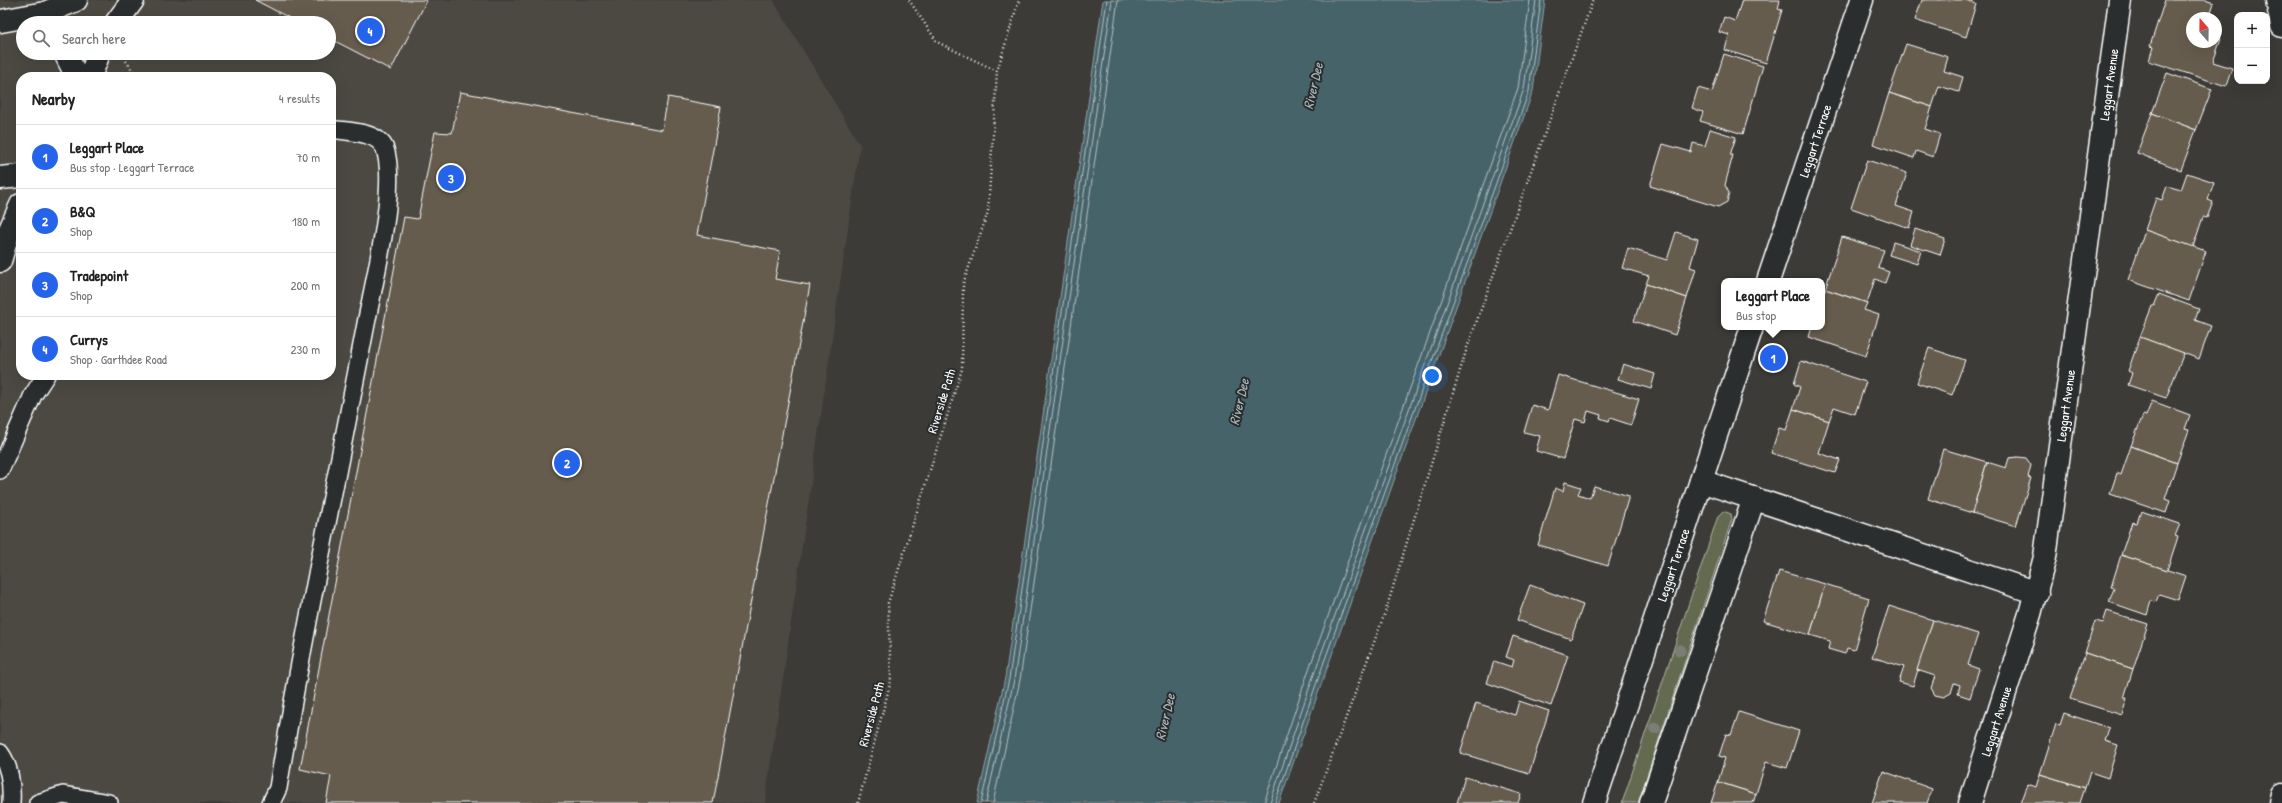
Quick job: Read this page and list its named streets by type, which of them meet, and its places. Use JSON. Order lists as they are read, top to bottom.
{
  "streets": {
    "street": ["Leggart Avenue", "Leggart Terrace"],
    "path": ["Riverside Path"]
  },
  "water": ["River Dee"],
  "north": "top",
  "page": {
    "map_buttons": ["+", "−"],
    "pins": [
      "4",
      "3",
      "1",
      "2"
    ],
    "search": "Search here",
    "heading": ["Nearby", "4 results"],
    "list": [
      {
        "mark": "1",
        "name": "Leggart Place",
        "note": "Bus stop · Leggart Terrace",
        "value": "70 m"
      },
      {
        "mark": "2",
        "name": "B&Q",
        "note": "Shop",
        "value": "180 m"
      },
      {
        "mark": "3",
        "name": "Tradepoint",
        "note": "Shop",
        "value": "200 m"
      },
      {
        "mark": "4",
        "name": "Currys",
        "note": "Shop · Garthdee Road",
        "value": "230 m"
      }
    ],
    "popup": ["Leggart Place", "Bus stop"]
  }
}
